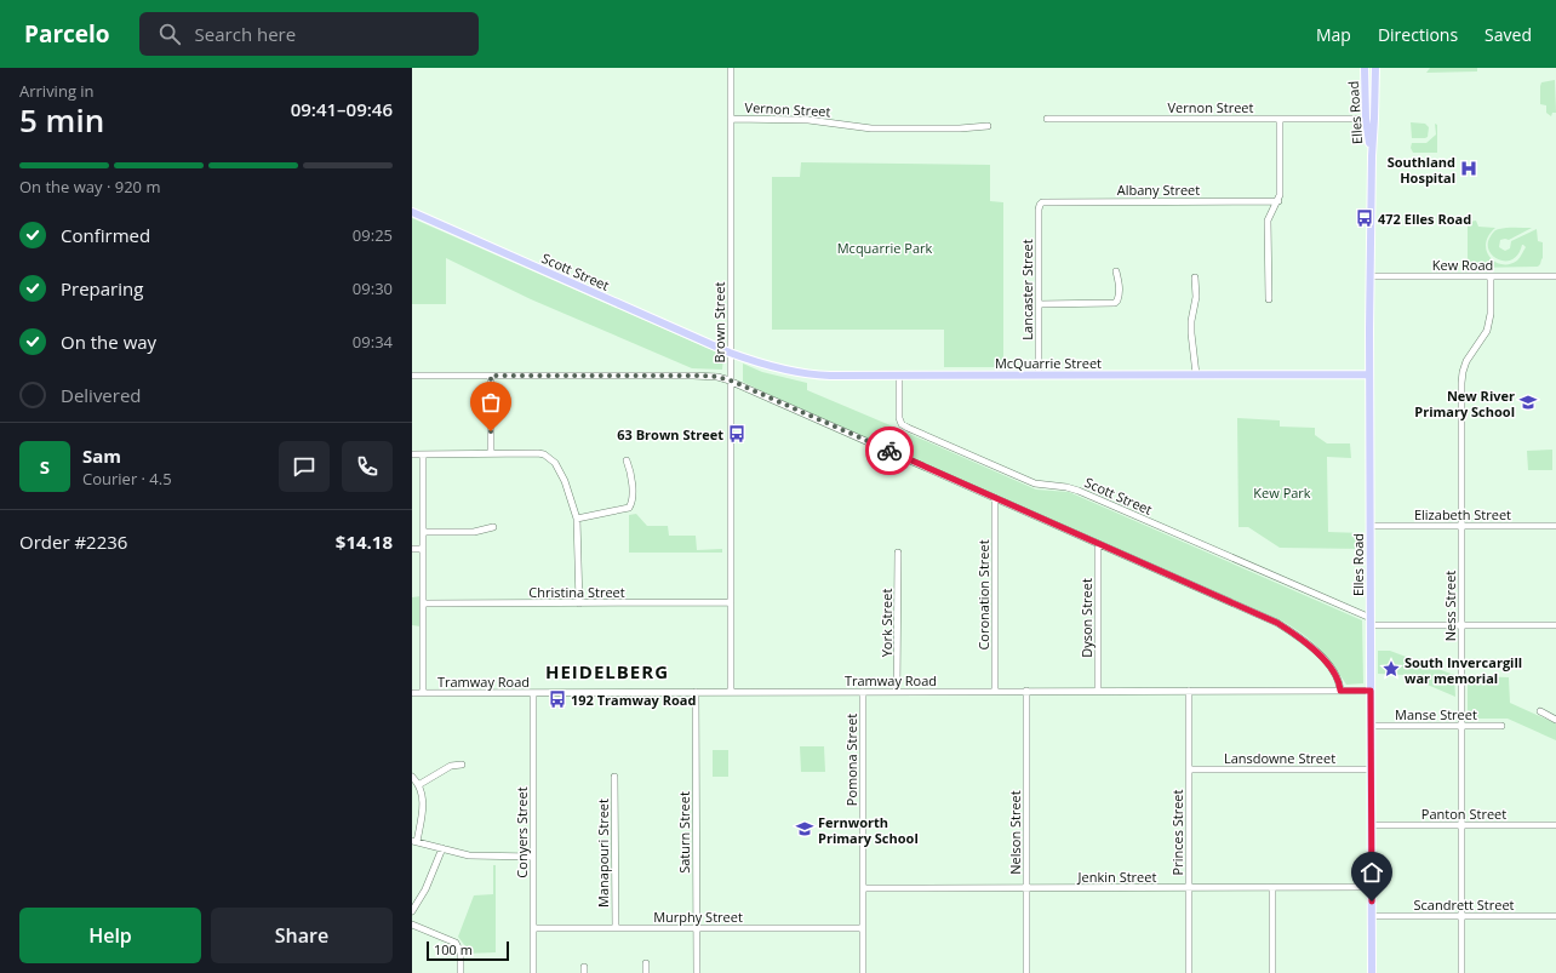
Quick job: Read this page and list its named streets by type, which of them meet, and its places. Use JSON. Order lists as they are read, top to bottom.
{
  "streets": {
    "main road": ["Elles Road", "Scott Street", "McQuarrie Street"],
    "street": [
      "Vernon Street",
      "Albany Street",
      "Kew Road",
      "Lancaster Street",
      "Brown Street",
      "Elizabeth Street",
      "Christina Street",
      "Coronation Street",
      "Ness Street",
      "Dyson Street",
      "York Street",
      "Tramway Road",
      "Manse Street",
      "Lansdowne Street",
      "Pomona Street",
      "Panton Street",
      "Conyers Street",
      "Saturn Street",
      "Nelson Street",
      "Princes Street",
      "Manapouri Street",
      "Jenkin Street",
      "Scandrett Street",
      "Murphy Street"
    ]
  },
  "crossings": [
    ["Vernon Street", "Elles Road"],
    ["Vernon Street", "Brown Street"],
    ["Elles Road", "Kew Road"],
    ["Elles Road", "Scott Street"],
    ["Elles Road", "McQuarrie Street"],
    ["Elles Road", "Elizabeth Street"],
    ["Elles Road", "Tramway Road"],
    ["Elles Road", "Manse Street"],
    ["Elles Road", "Lansdowne Street"],
    ["Elles Road", "Panton Street"],
    ["Elles Road", "Jenkin Street"],
    ["Elles Road", "Scandrett Street"],
    ["Albany Street", "Lancaster Street"],
    ["Kew Road", "Ness Street"],
    ["Scott Street", "Brown Street"],
    ["Scott Street", "McQuarrie Street"],
    ["Lancaster Street", "McQuarrie Street"],
    ["Brown Street", "McQuarrie Street"],
    ["Brown Street", "Christina Street"],
    ["Brown Street", "Tramway Road"],
    ["Elizabeth Street", "Ness Street"],
    ["Coronation Street", "Tramway Road"],
    ["Ness Street", "Manse Street"],
    ["Ness Street", "Panton Street"],
    ["Ness Street", "Scandrett Street"],
    ["Dyson Street", "Tramway Road"],
    ["York Street", "Tramway Road"],
    ["Tramway Road", "Pomona Street"],
    ["Tramway Road", "Conyers Street"],
    ["Tramway Road", "Saturn Street"],
    ["Tramway Road", "Nelson Street"],
    ["Tramway Road", "Princes Street"],
    ["Lansdowne Street", "Princes Street"],
    ["Pomona Street", "Jenkin Street"],
    ["Pomona Street", "Murphy Street"],
    ["Conyers Street", "Murphy Street"],
    ["Saturn Street", "Murphy Street"],
    ["Nelson Street", "Jenkin Street"],
    ["Princes Street", "Jenkin Street"],
    ["Manapouri Street", "Murphy Street"]
  ],
  "districts": ["HEIDELBERG"],
  "parks": ["Mcquarrie Park", "Kew Park"],
  "places": {
    "hospital": ["Southland Hospital"],
    "bus stop": ["472 Elles Road", "63 Brown Street", "192 Tramway Road"],
    "school or university": ["New River Primary School", "Fernworth Primary School"],
    "place": ["South Invercargill war memorial"]
  },
  "scale_bar": "100 m",
  "page": {
    "header": "Parcelo",
    "search": "Search here",
    "nav": ["Map", "Directions", "Saved"],
    "heading": ["5 min", "Arriving in", "09:41–09:46"],
    "panel": [
      "Sam",
      "Courier · 4.5",
      "Order #2236",
      "$14.18"
    ],
    "bar": "On the way · 920 m",
    "list": [
      ["Confirmed", "09:25"],
      ["Preparing", "09:30"],
      ["On the way", "09:34"],
      "Delivered"
    ],
    "round": "S",
    "buttons": ["Help", "Share"],
    "scale": "100 m"
  }
}
